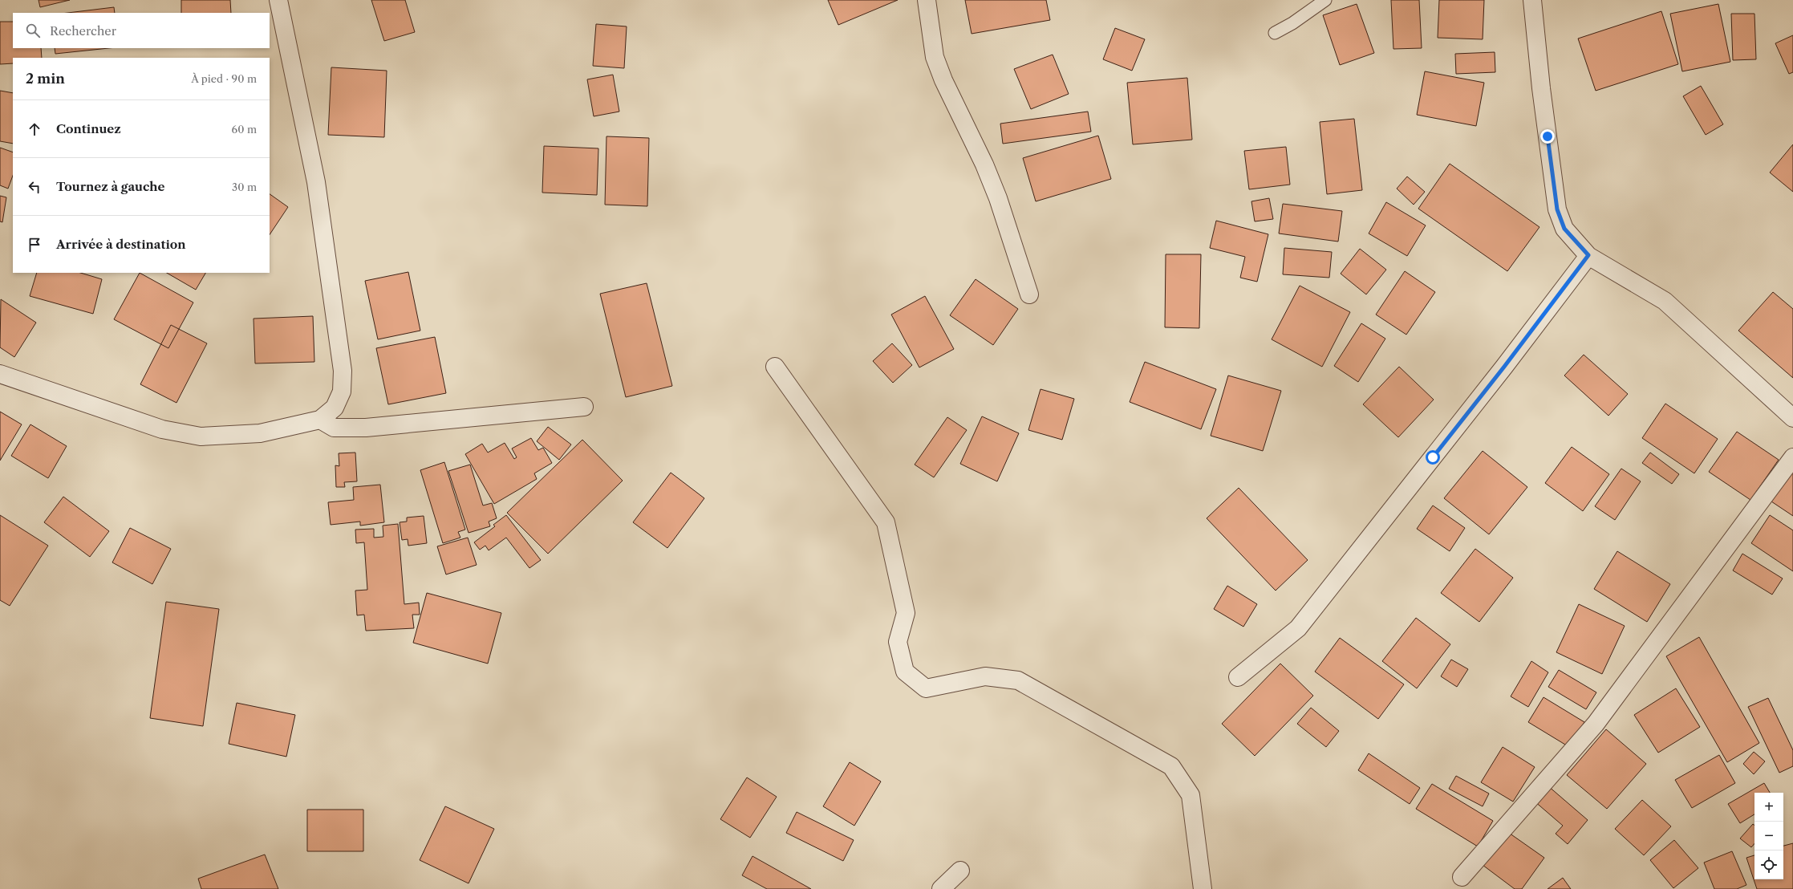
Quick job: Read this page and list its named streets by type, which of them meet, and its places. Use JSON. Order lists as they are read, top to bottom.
{
  "page": {
    "search": "Rechercher",
    "heading": ["2 min", "À pied · 90 m"],
    "list": [
      ["Continuez", "60 m"],
      ["Tournez à gauche", "30 m"],
      "Arrivée à destination"
    ],
    "map_buttons": ["+", "−"]
  }
}
